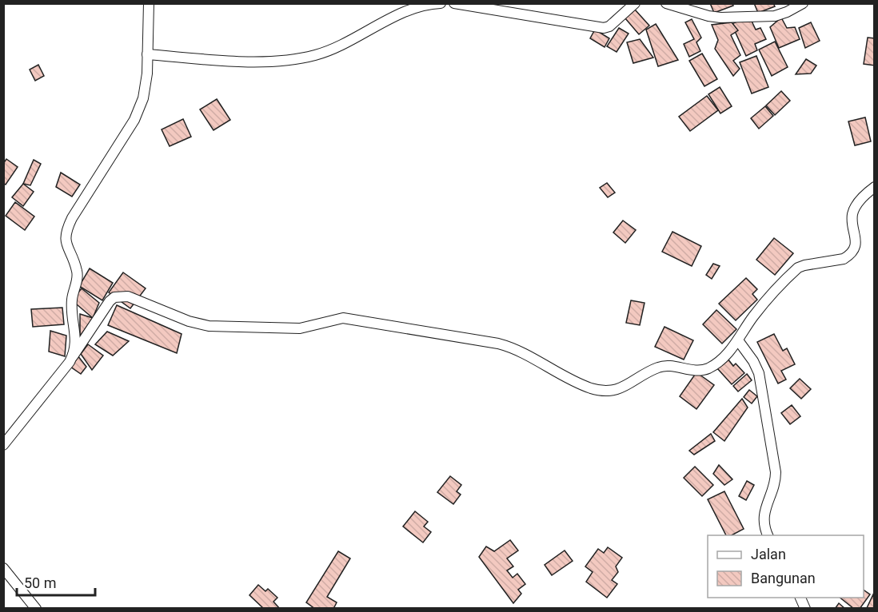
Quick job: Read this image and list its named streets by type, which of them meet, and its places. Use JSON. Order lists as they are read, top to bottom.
{
  "legend": ["Jalan", "Bangunan"],
  "scale_bar": "50 m"
}
